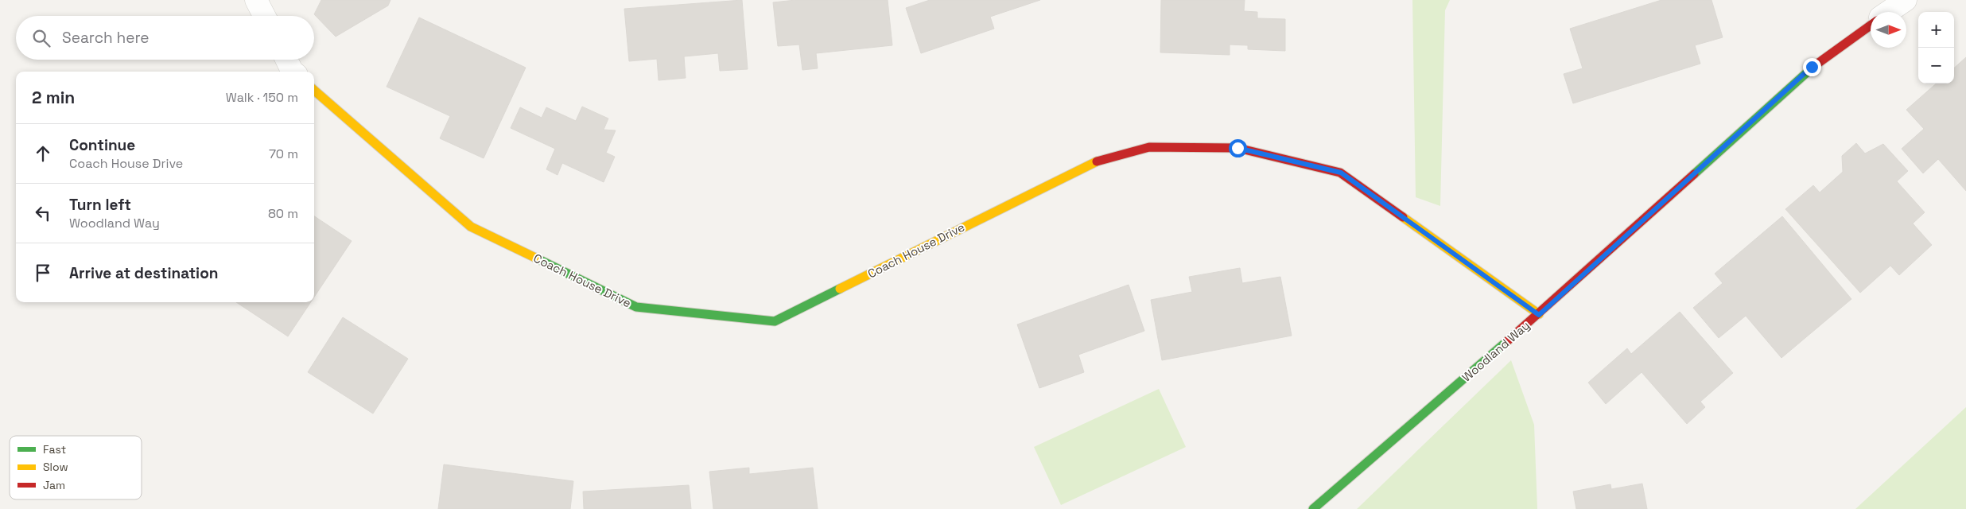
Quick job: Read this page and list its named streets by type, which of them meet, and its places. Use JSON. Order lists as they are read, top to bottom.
{
  "streets": {
    "street": ["Coach House Drive", "Woodland Way"]
  },
  "crossings": [
    ["Coach House Drive", "Woodland Way"]
  ],
  "legend": ["Fast", "Slow", "Jam"],
  "north": "right",
  "page": {
    "map_buttons": ["+", "−"],
    "search": "Search here",
    "heading": ["2 min", "Walk · 150 m"],
    "list": [
      ["Continue", "Coach House Drive", "70 m"],
      ["Turn left", "Woodland Way", "80 m"],
      "Arrive at destination"
    ]
  }
}
